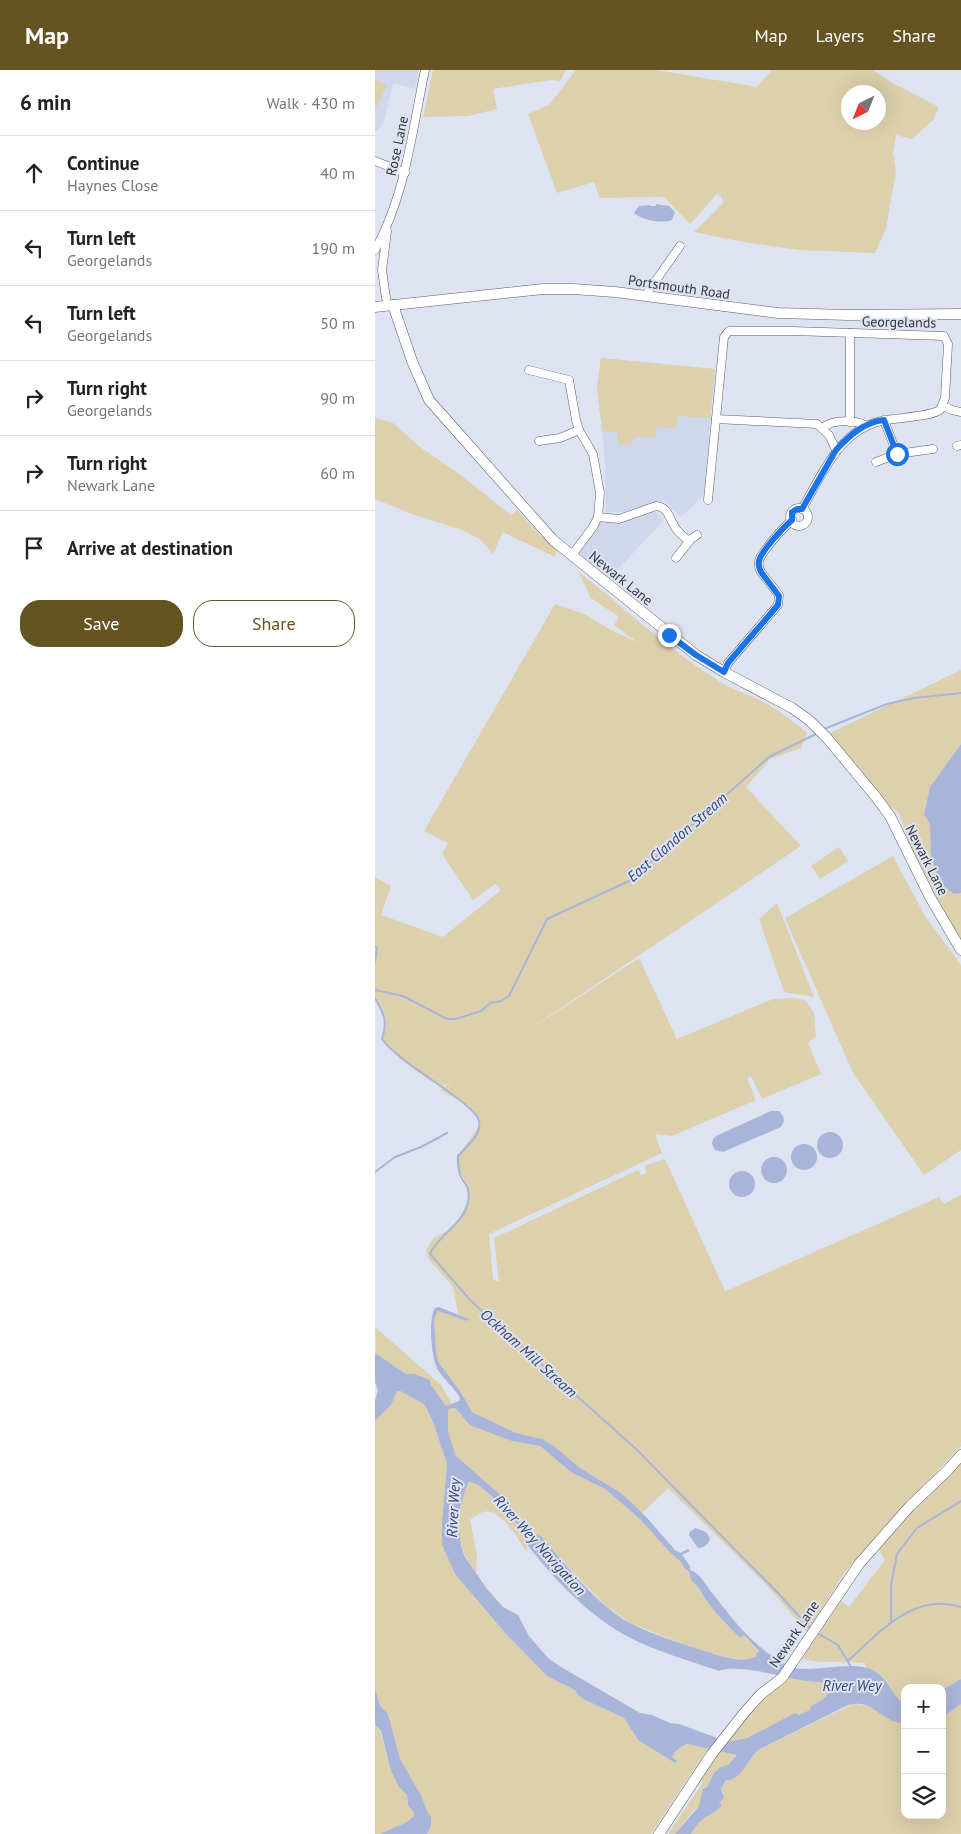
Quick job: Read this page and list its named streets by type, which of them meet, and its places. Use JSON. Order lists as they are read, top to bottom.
{
  "streets": {
    "main road": ["Portsmouth Road", "Newark Lane"],
    "street": ["Rose Lane", "Georgelands"]
  },
  "crossings": [
    ["Rose Lane", "Portsmouth Road"],
    ["Rose Lane", "Newark Lane"],
    ["Portsmouth Road", "Newark Lane"]
  ],
  "water": [
    "East Clandon Stream",
    "Ockham Mill Stream",
    "River Wey",
    "River Wey Navigation"
  ],
  "north": "bottom left",
  "page": {
    "header": "Map",
    "nav": ["Map", "Layers", "Share"],
    "heading": ["6 min", "Walk · 430 m"],
    "list": [
      ["Continue", "Haynes Close", "40 m"],
      ["Turn left", "Georgelands", "190 m"],
      ["Turn left", "Georgelands", "50 m"],
      ["Turn right", "Georgelands", "90 m"],
      ["Turn right", "Newark Lane", "60 m"],
      "Arrive at destination"
    ],
    "buttons": ["Save", "Share"],
    "map_buttons": ["+", "−"]
  }
}
